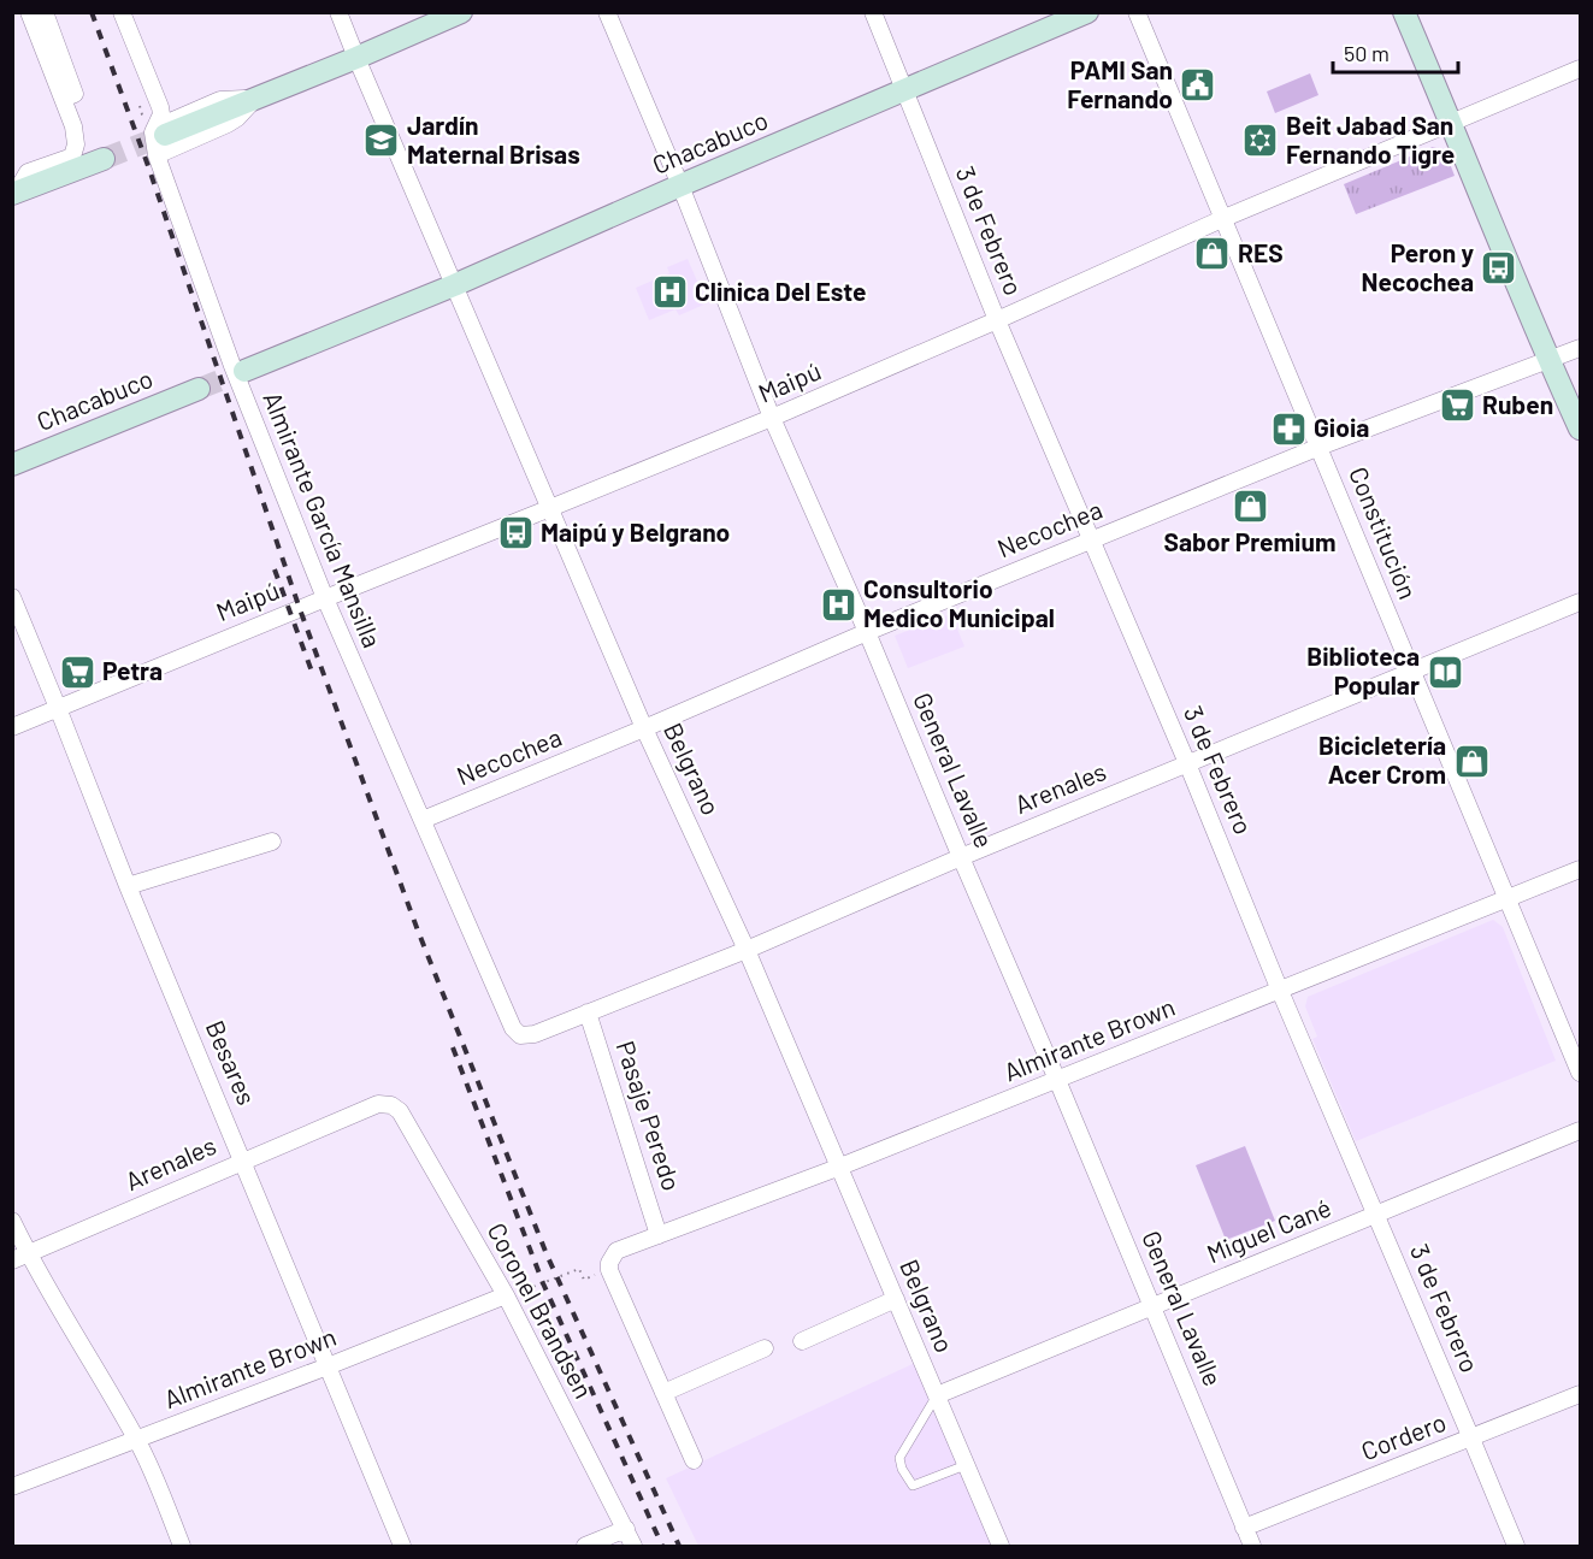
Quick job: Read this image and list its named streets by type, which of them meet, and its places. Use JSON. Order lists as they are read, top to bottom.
{
  "streets": {
    "street": [
      "Chacabuco",
      "3 de Febrero",
      "Maipú",
      "Almirante García Mansilla",
      "Necochea",
      "Constitución",
      "Belgrano",
      "General Lavalle",
      "Arenales",
      "Almirante Brown",
      "Besares",
      "Pasaje Peredo",
      "Miguel Cané",
      "Coronel Brandsen",
      "Cordero"
    ]
  },
  "crossings": [
    ["Chacabuco", "3 de Febrero"],
    ["Chacabuco", "Almirante García Mansilla"],
    ["Chacabuco", "Belgrano"],
    ["Chacabuco", "General Lavalle"],
    ["3 de Febrero", "Maipú"],
    ["3 de Febrero", "Necochea"],
    ["3 de Febrero", "Arenales"],
    ["3 de Febrero", "Almirante Brown"],
    ["3 de Febrero", "Miguel Cané"],
    ["3 de Febrero", "Cordero"],
    ["Maipú", "Almirante García Mansilla"],
    ["Maipú", "Constitución"],
    ["Maipú", "Belgrano"],
    ["Maipú", "General Lavalle"],
    ["Maipú", "Besares"],
    ["Almirante García Mansilla", "Necochea"],
    ["Almirante García Mansilla", "Arenales"],
    ["Necochea", "Constitución"],
    ["Necochea", "Belgrano"],
    ["Necochea", "General Lavalle"],
    ["Constitución", "Arenales"],
    ["Constitución", "Almirante Brown"],
    ["Belgrano", "Arenales"],
    ["Belgrano", "Almirante Brown"],
    ["Belgrano", "Miguel Cané"],
    ["General Lavalle", "Arenales"],
    ["General Lavalle", "Almirante Brown"],
    ["General Lavalle", "Miguel Cané"],
    ["General Lavalle", "Cordero"],
    ["Arenales", "Besares"],
    ["Arenales", "Pasaje Peredo"],
    ["Arenales", "Coronel Brandsen"],
    ["Almirante Brown", "Besares"],
    ["Almirante Brown", "Pasaje Peredo"],
    ["Almirante Brown", "Coronel Brandsen"]
  ],
  "places": {
    "public building": ["PAMI San Fernando"],
    "school or university": ["Jardín Maternal Brisas"],
    "synagogue": ["Beit Jabad San Fernando Tigre"],
    "shop": ["RES", "Sabor Premium", "Bicicletería Acer Crom"],
    "bus stop": ["Peron y Necochea", "Maipú y Belgrano"],
    "hospital": ["Clinica Del Este", "Consultorio Medico Municipal"],
    "supermarket": ["Ruben", "Petra"],
    "pharmacy": ["Gioia"],
    "library": ["Biblioteca Popular"]
  },
  "scale_bar": "50 m"
}
